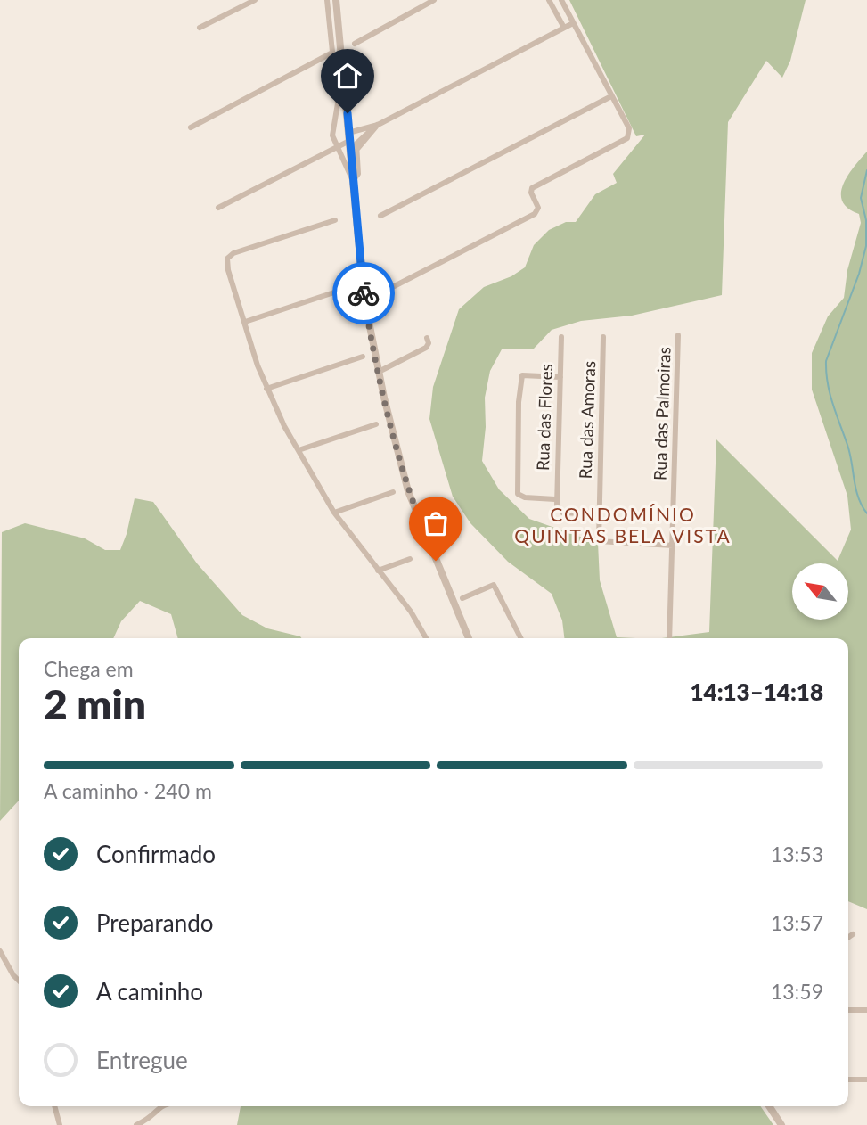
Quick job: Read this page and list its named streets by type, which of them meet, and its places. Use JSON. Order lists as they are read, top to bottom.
{
  "streets": {
    "street": ["Rua das Palmoiras", "Rua das Flores", "Rua das Amoras"]
  },
  "crossings": [
    ["Rua das Palmoiras", "Rua das Amoras"]
  ],
  "districts": ["CONDOMÍNIO QUINTAS BELA VISTA"],
  "north": "top left",
  "page": {
    "heading": ["2 min", "Chega em", "14:13–14:18"],
    "bar": "A caminho · 240 m",
    "list": [
      ["Confirmado", "13:53"],
      ["Preparando", "13:57"],
      ["A caminho", "13:59"],
      "Entregue"
    ]
  }
}
